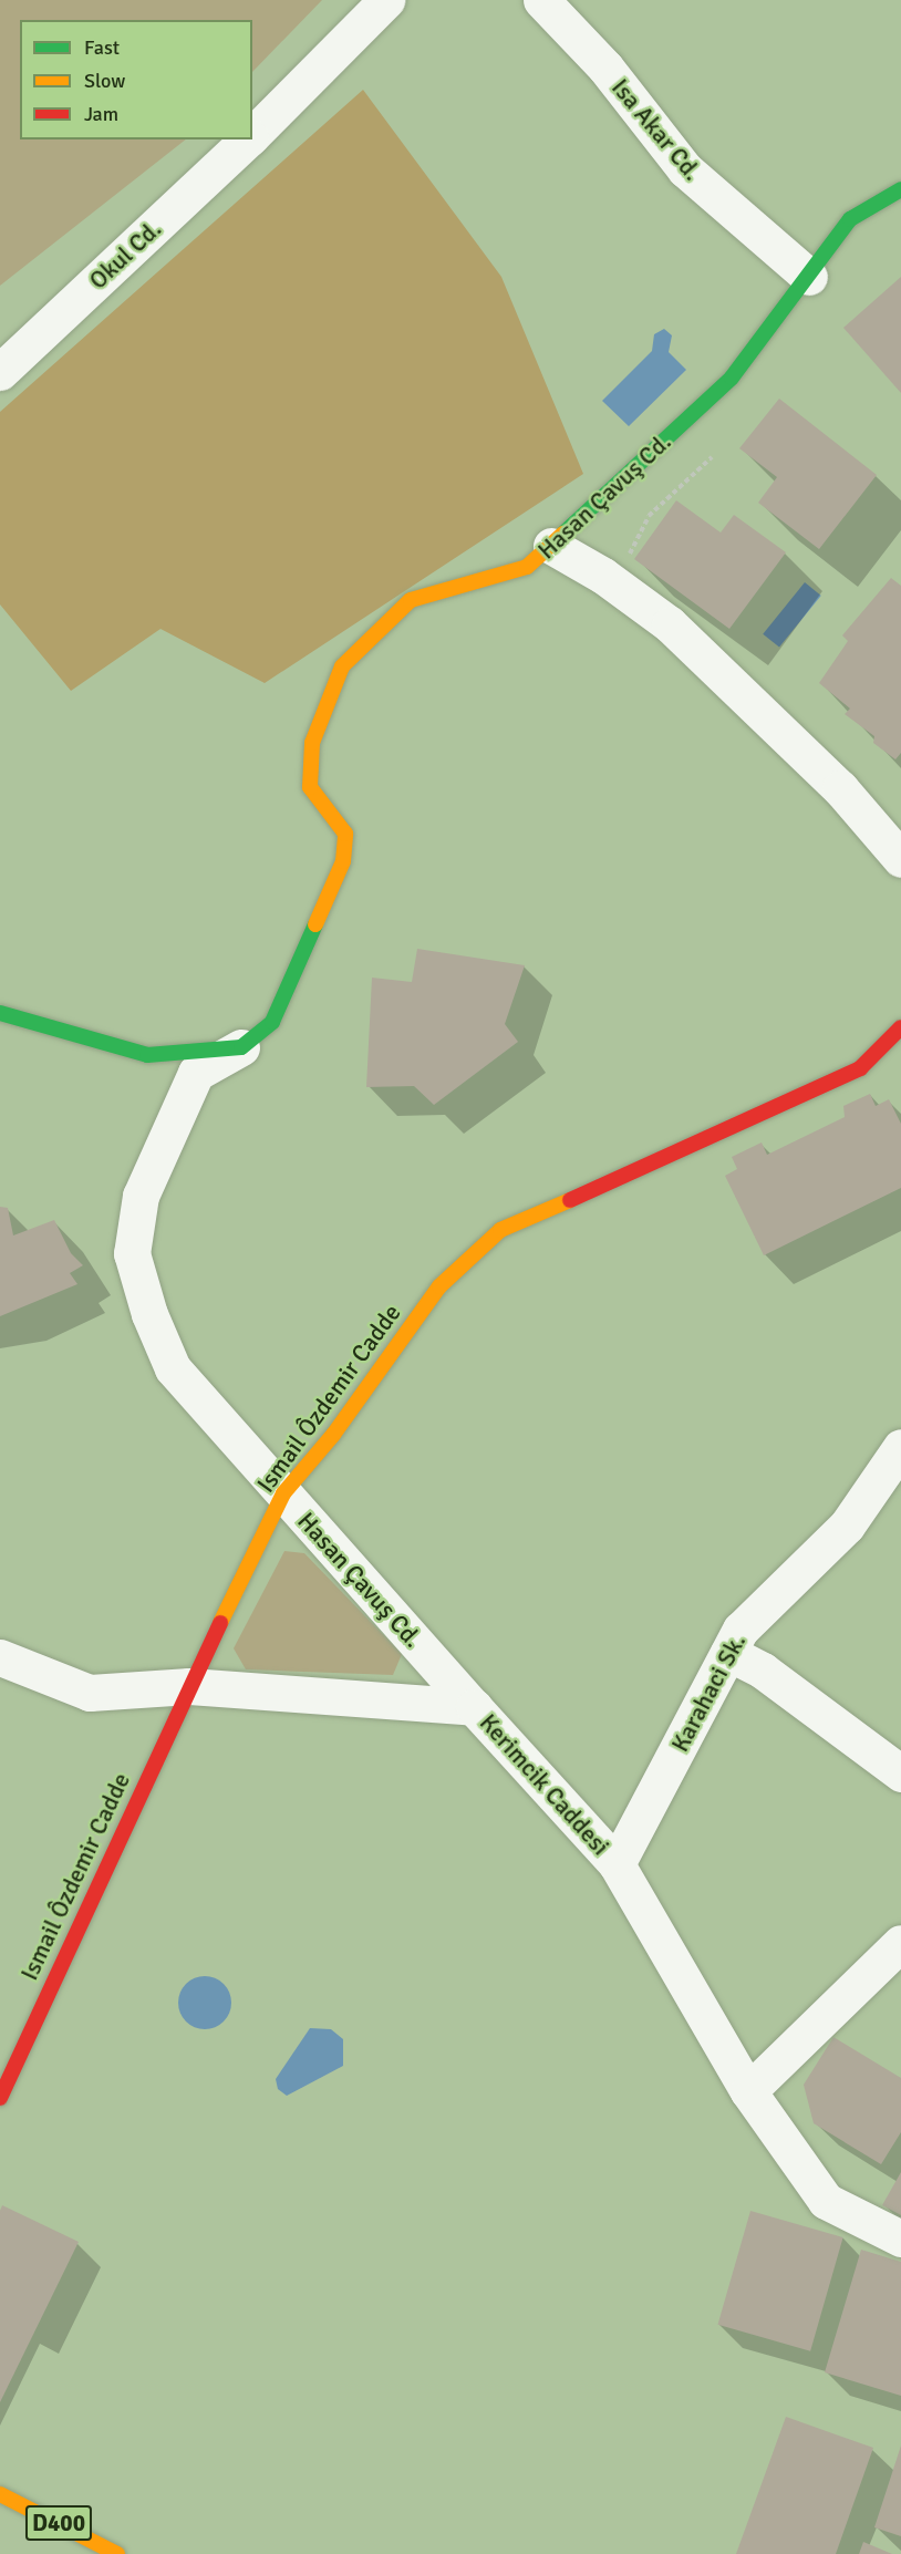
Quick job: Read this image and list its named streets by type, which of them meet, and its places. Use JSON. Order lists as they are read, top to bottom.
{
  "streets": {
    "main road": ["Hasan Çavuş Cd.", "Ismail Ôzdemir Cadde", "D400"],
    "street": [
      "Isa Akar Cd.",
      "Okul Cd.",
      "Karahaci Sk.",
      "Kerimcik Caddesi"
    ]
  },
  "crossings": [
    ["Isa Akar Cd.", "Hasan Çavuş Cd."],
    ["Hasan Çavuş Cd.", "Ismail Ôzdemir Cadde"],
    ["Hasan Çavuş Cd.", "Kerimcik Caddesi"],
    ["Ismail Ôzdemir Cadde", "Kerimcik Caddesi"],
    ["Karahaci Sk.", "Kerimcik Caddesi"]
  ],
  "legend": ["Fast", "Slow", "Jam"]
}
